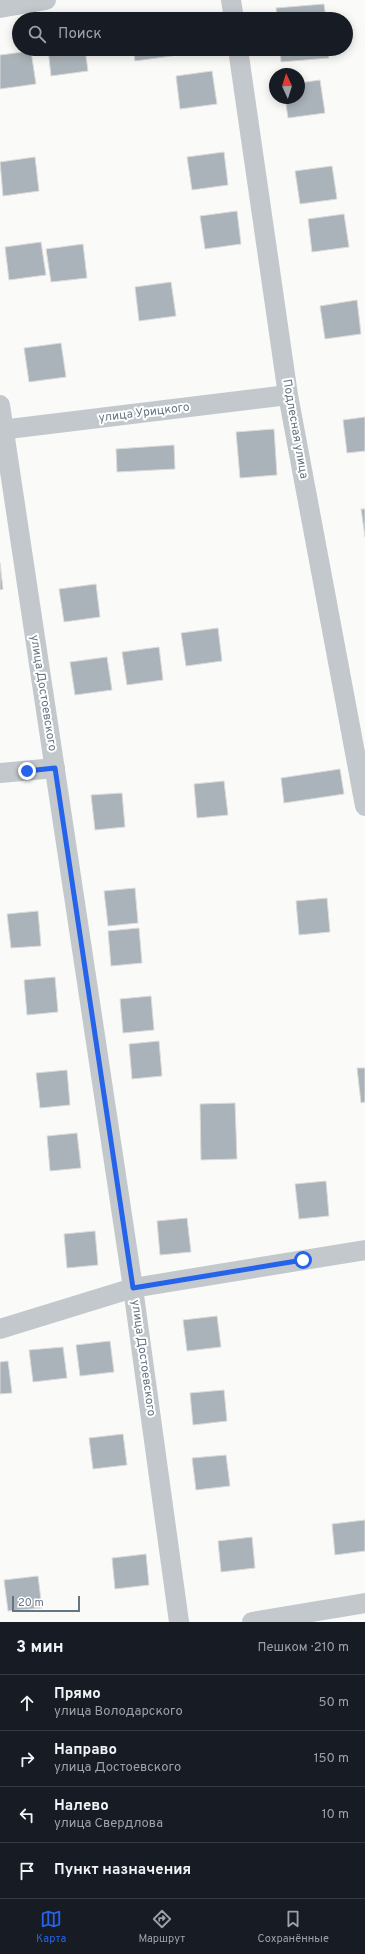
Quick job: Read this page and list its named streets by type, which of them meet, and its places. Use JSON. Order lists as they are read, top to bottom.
{
  "streets": {
    "street": ["улица Урицкого", "Подлесная улица", "улица Достоевского"]
  },
  "crossings": [
    ["улица Урицкого", "Подлесная улица"],
    ["улица Урицкого", "улица Достоевского"]
  ],
  "scale_bar": "20 m",
  "north": "top",
  "page": {
    "search": "Поиск",
    "scale": "20 m",
    "heading": ["3 мин", "Пешком · 210 m"],
    "list": [
      ["Прямо", "улица Володарского", "50 m"],
      ["Направо", "улица Достоевского", "150 m"],
      ["Налево", "улица Свердлова", "10 m"],
      "Пункт назначения"
    ],
    "nav": ["Карта", "Маршрут", "Сохранённые"]
  }
}
